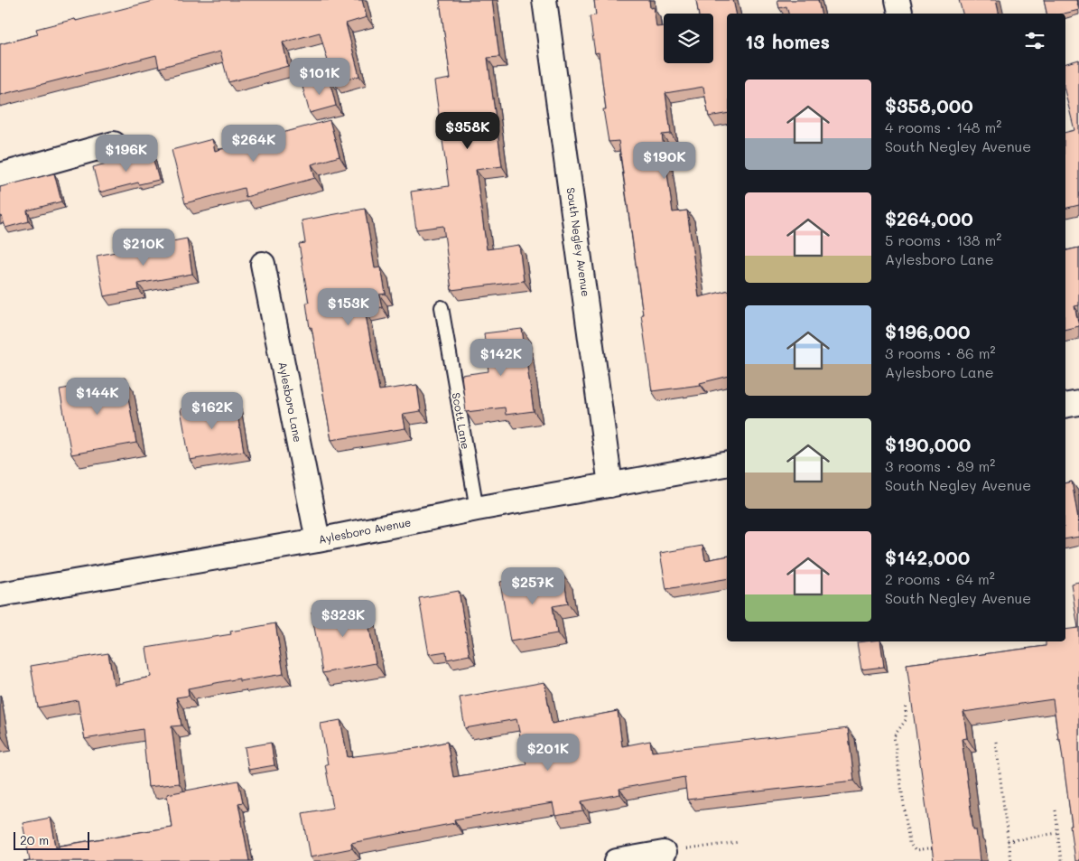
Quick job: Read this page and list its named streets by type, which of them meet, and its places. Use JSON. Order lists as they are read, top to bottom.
{
  "streets": {
    "street": ["South Negley Avenue", "Aylesboro Lane", "Aylesboro Avenue"],
    "lane": ["Scott Lane"]
  },
  "crossings": [
    ["South Negley Avenue", "Aylesboro Avenue"],
    ["Aylesboro Lane", "Aylesboro Avenue"],
    ["Scott Lane", "Aylesboro Avenue"]
  ],
  "scale_bar": "20 m",
  "page": {
    "heading": "13 homes",
    "price": [
      "$101K",
      "$358K",
      "$264K",
      "$196K",
      "$190K",
      "$210K",
      "$153K",
      "$142K",
      "$144K",
      "$162K",
      "$257K",
      "$323K",
      "$201K"
    ],
    "list": [
      {
        "name": "$358,000",
        "note": "4 rooms · 148 m² · South Negley Avenue"
      },
      {
        "name": "$264,000",
        "note": "5 rooms · 138 m² · Aylesboro Lane"
      },
      {
        "name": "$196,000",
        "note": "3 rooms · 86 m² · Aylesboro Lane"
      },
      {
        "name": "$190,000",
        "note": "3 rooms · 89 m² · South Negley Avenue"
      },
      {
        "name": "$142,000",
        "note": "2 rooms · 64 m² · South Negley Avenue"
      }
    ],
    "scale": "20 m"
  }
}
